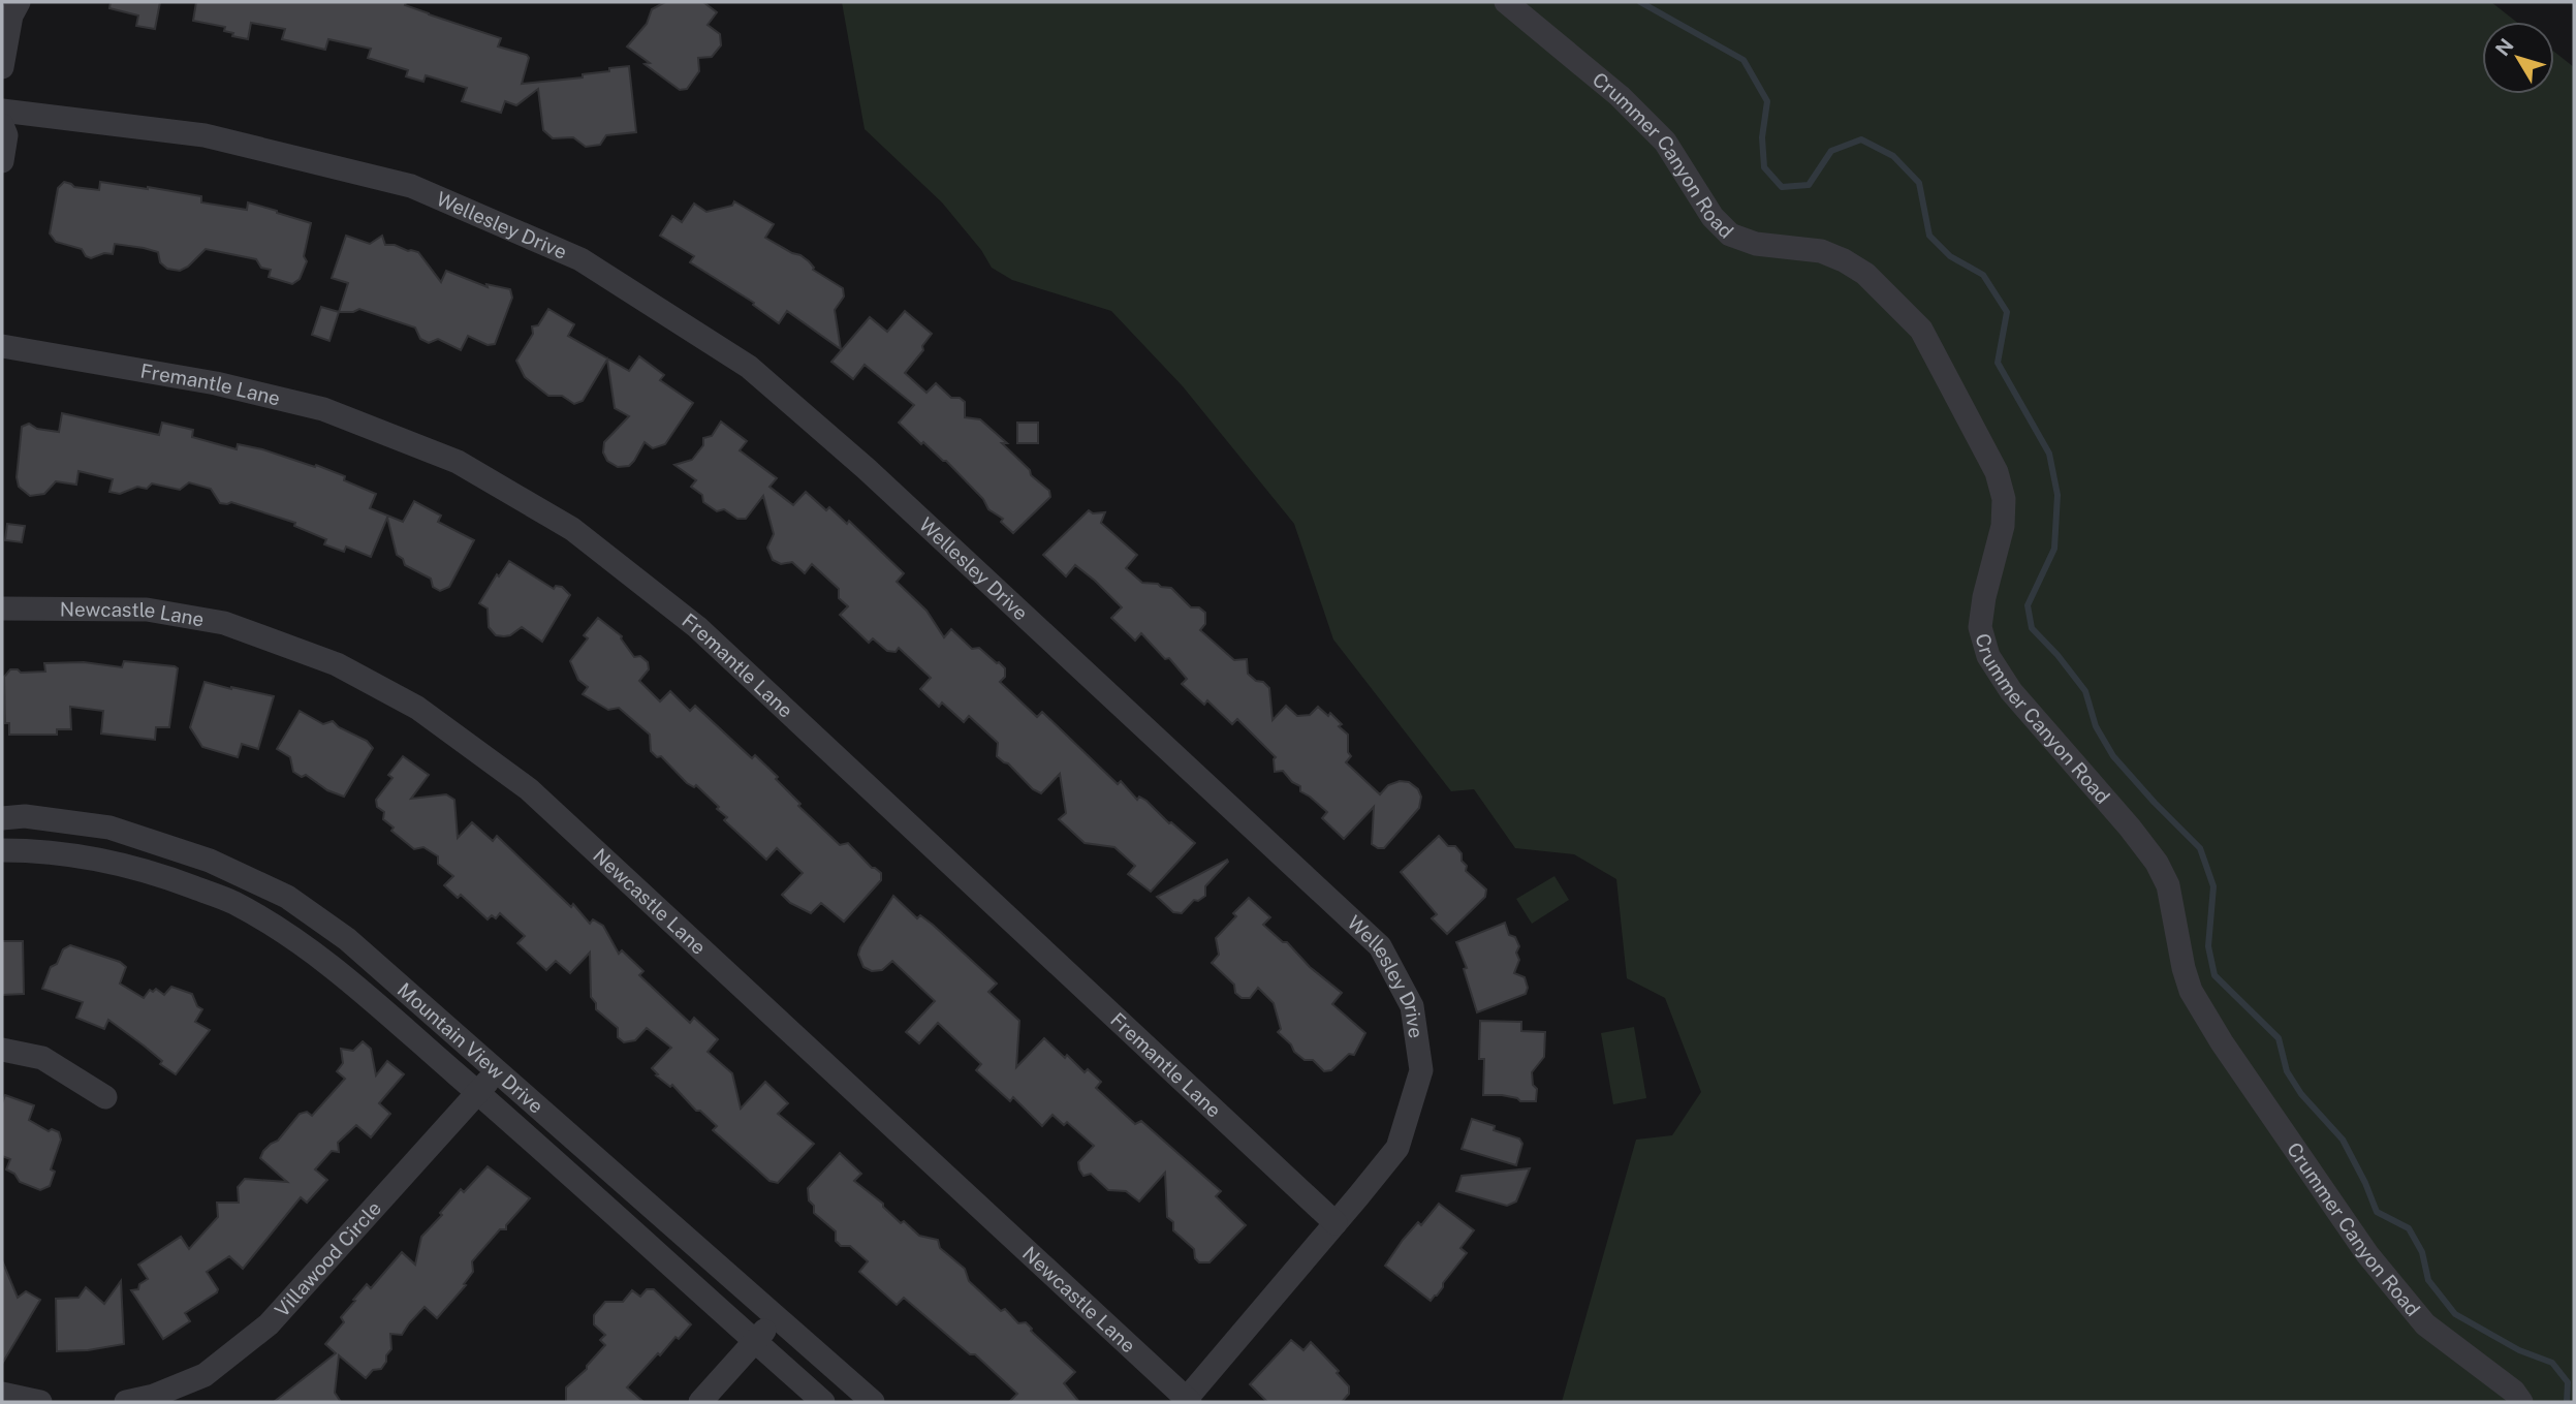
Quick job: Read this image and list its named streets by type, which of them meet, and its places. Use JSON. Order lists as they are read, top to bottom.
{
  "streets": {
    "street": [
      "Crummer Canyon Road",
      "Wellesley Drive",
      "Fremantle Lane",
      "Newcastle Lane",
      "Mountain View Drive",
      "Villawood Circle"
    ]
  },
  "crossings": [
    ["Wellesley Drive", "Fremantle Lane"],
    ["Wellesley Drive", "Newcastle Lane"],
    ["Mountain View Drive", "Villawood Circle"]
  ],
  "north": "top left"
}
